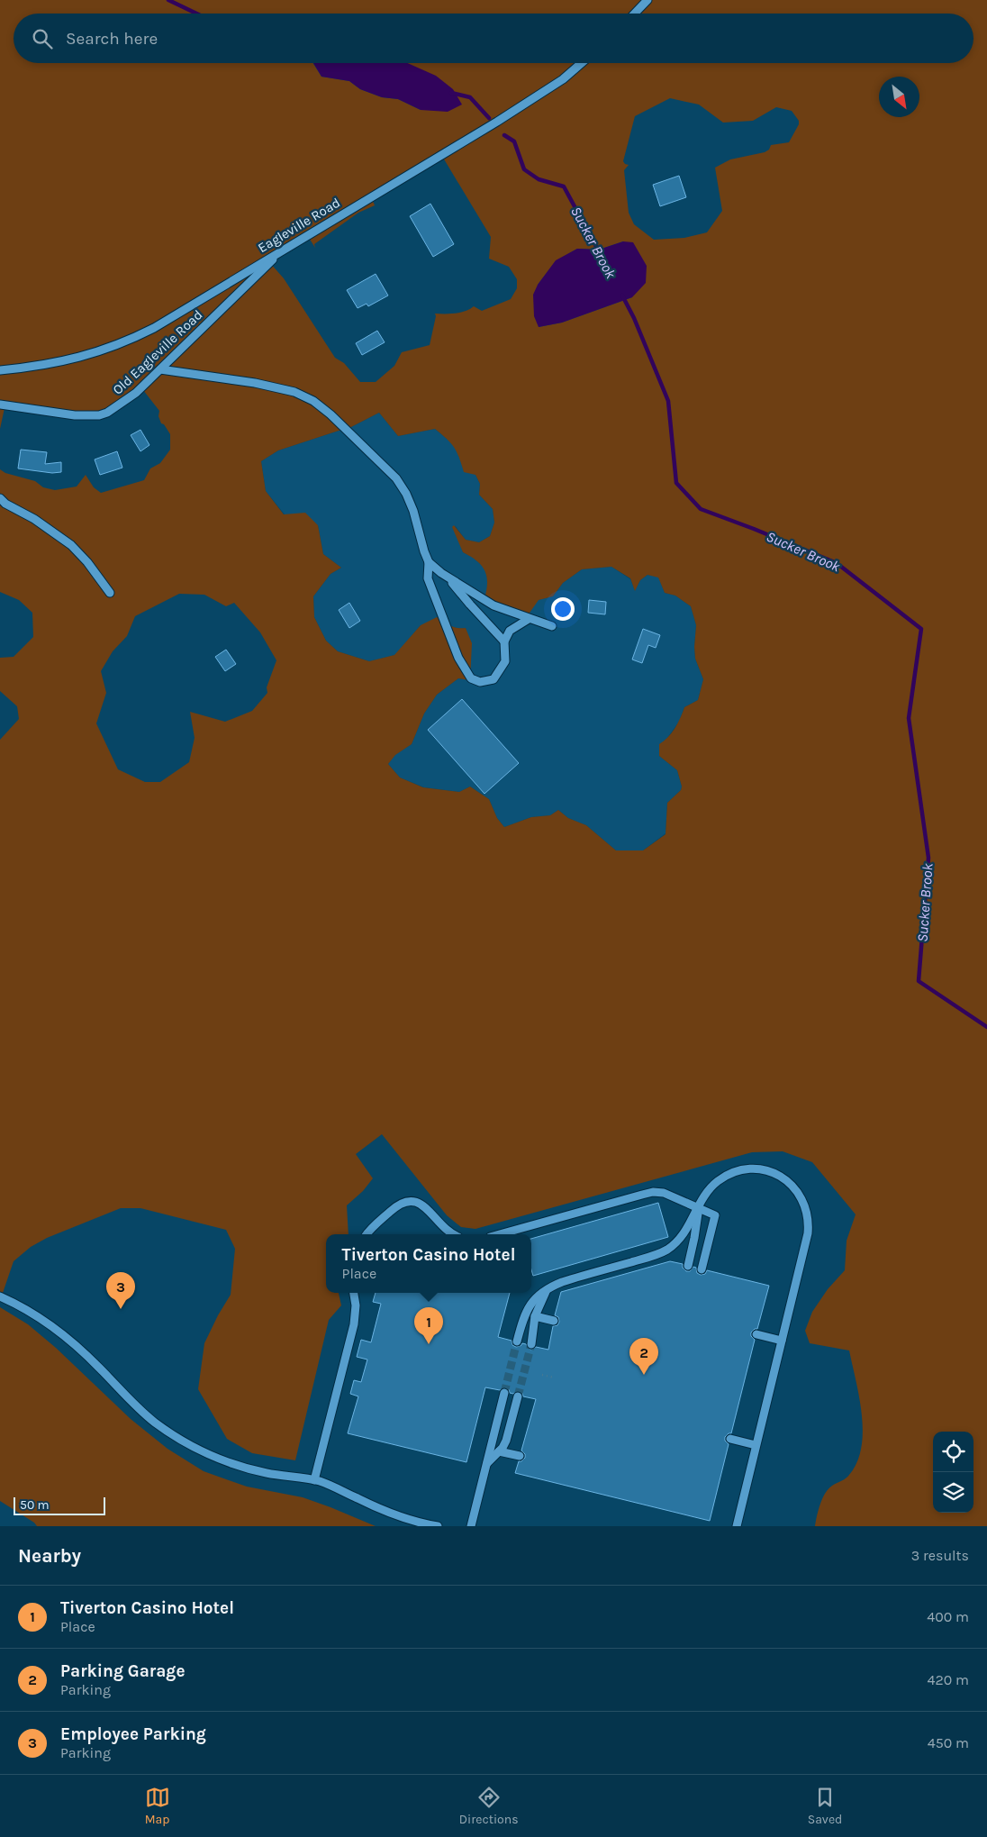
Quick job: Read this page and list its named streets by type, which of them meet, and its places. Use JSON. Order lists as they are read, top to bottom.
{
  "streets": {
    "street": ["Eagleville Road", "Old Eagleville Road"]
  },
  "crossings": [
    ["Eagleville Road", "Old Eagleville Road"]
  ],
  "water": ["Sucker Brook"],
  "scale_bar": "50 m",
  "north": "bottom right",
  "page": {
    "search": "Search here",
    "popup": ["Tiverton Casino Hotel", "Place"],
    "pins": ["3", "1", "2"],
    "scale": "50 m",
    "heading": ["Nearby", "3 results"],
    "list": [
      {
        "mark": "1",
        "name": "Tiverton Casino Hotel",
        "note": "Place",
        "value": "400 m"
      },
      {
        "mark": "2",
        "name": "Parking Garage",
        "note": "Parking",
        "value": "420 m"
      },
      {
        "mark": "3",
        "name": "Employee Parking",
        "note": "Parking",
        "value": "450 m"
      }
    ],
    "nav": ["Map", "Directions", "Saved"]
  }
}
